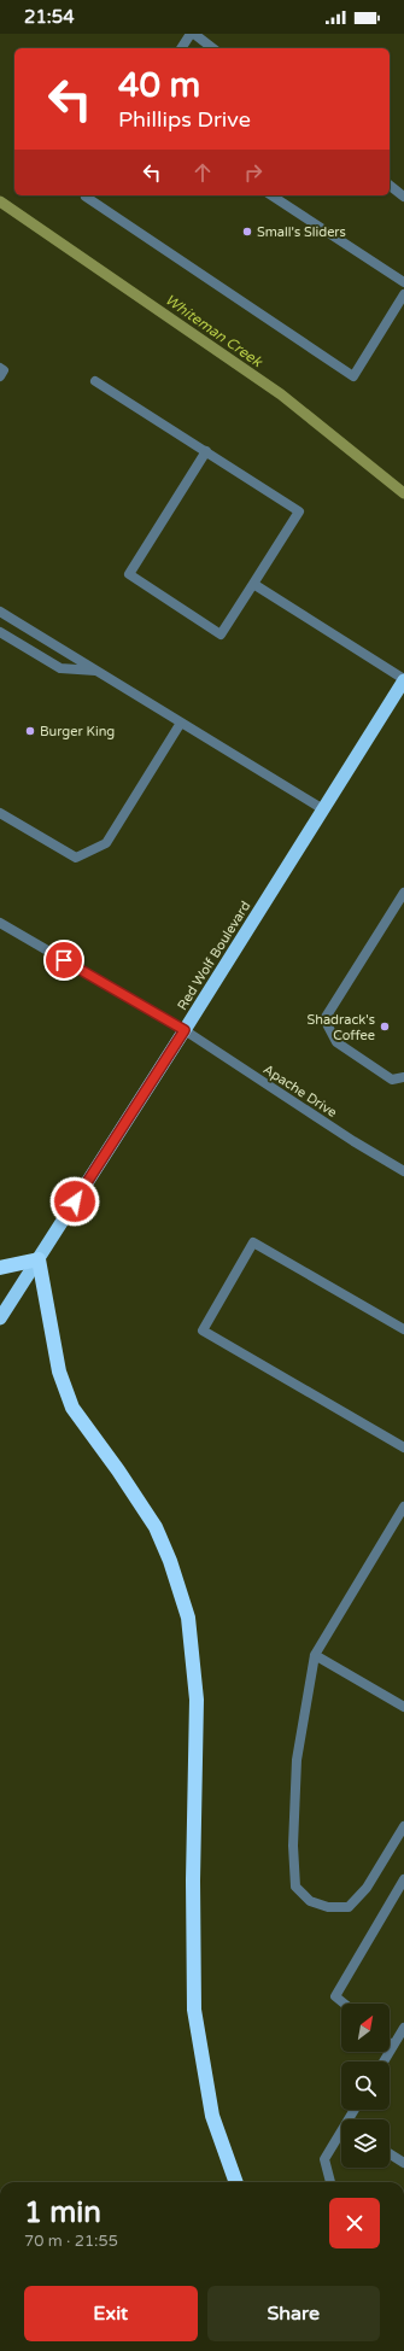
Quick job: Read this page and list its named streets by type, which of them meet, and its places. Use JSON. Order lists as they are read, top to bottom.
{
  "streets": {
    "highway": ["Red Wolf Boulevard"],
    "street": ["Apache Drive"]
  },
  "crossings": [
    ["Red Wolf Boulevard", "Apache Drive"]
  ],
  "water": ["Whiteman Creek"],
  "places": ["Small's Sliders", "Burger King", "Shadrack's Coffee"],
  "north": "top right",
  "page": {
    "status": "21:54",
    "turn": ["40 m", "Phillips Drive"],
    "heading": ["1 min", "70 m · 21:55"],
    "buttons": ["Exit", "Share"]
  }
}
